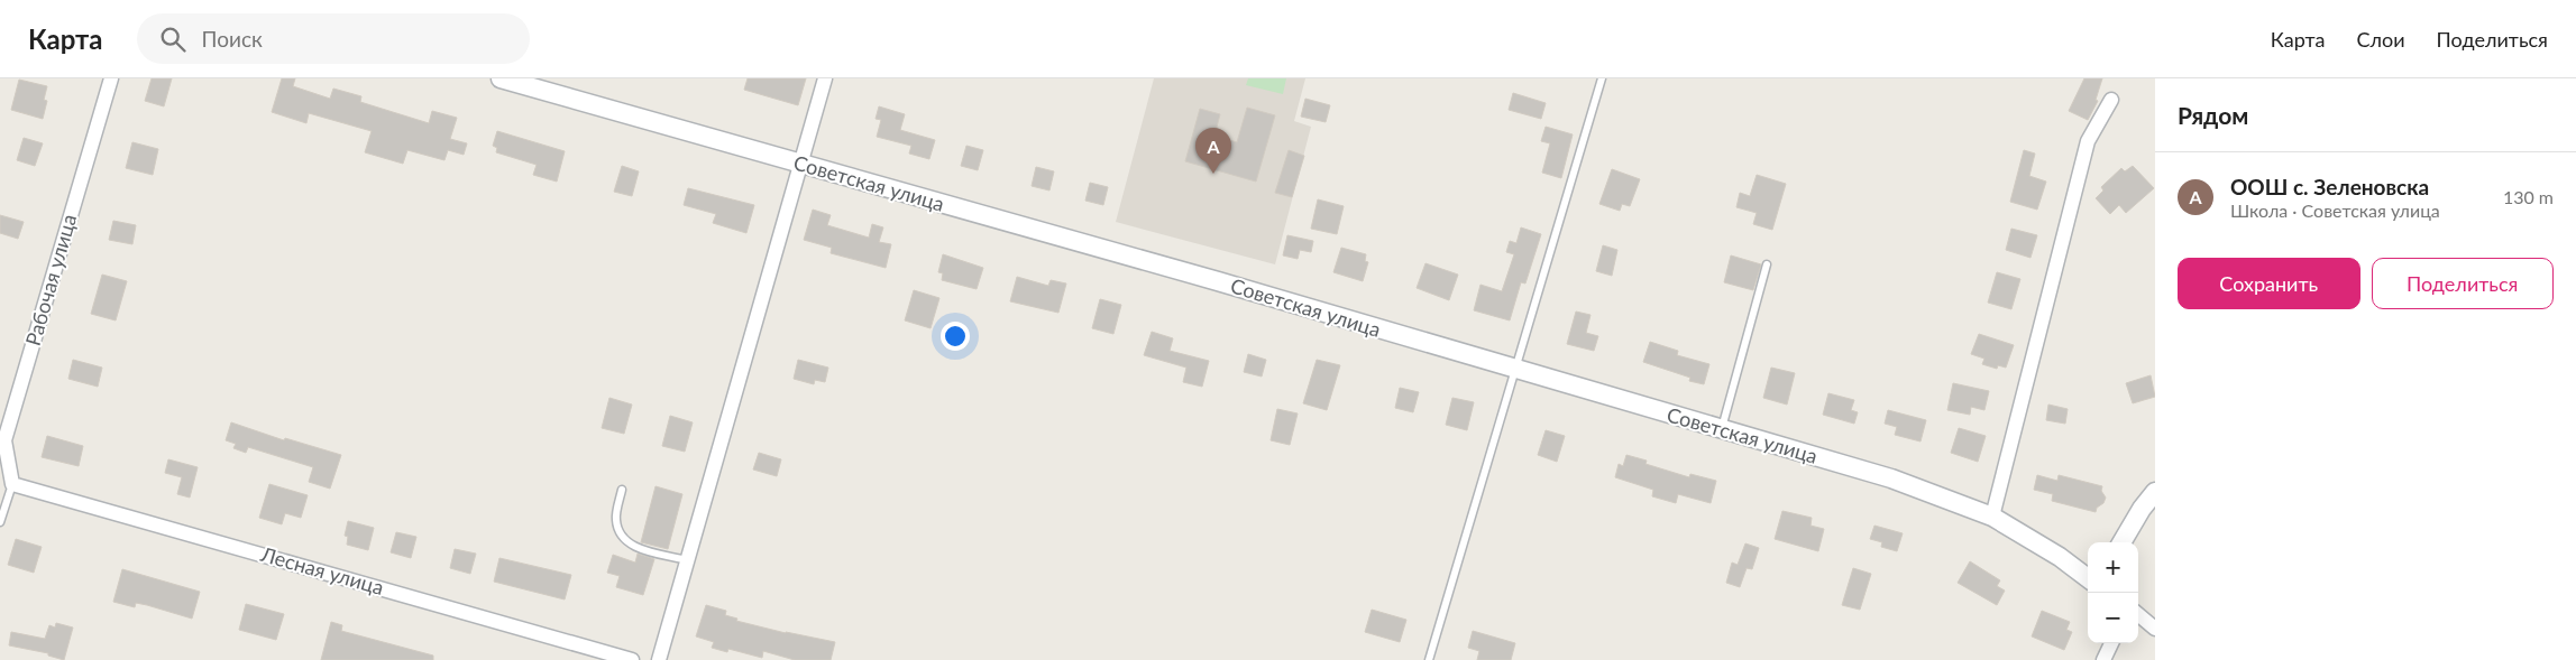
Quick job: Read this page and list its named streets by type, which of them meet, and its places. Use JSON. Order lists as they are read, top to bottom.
{
  "streets": {
    "street": ["Советская улица", "Рабочая улица", "Лесная улица"]
  },
  "crossings": [
    ["Рабочая улица", "Лесная улица"]
  ],
  "page": {
    "header": "Карта",
    "search": "Поиск",
    "nav": ["Карта", "Слои", "Поделиться"],
    "heading": "Рядом",
    "pins": "A",
    "list": [
      {
        "mark": "A",
        "name": "ООШ с. Зеленовска",
        "note": "Школа · Советская улица",
        "value": "130 m"
      }
    ],
    "buttons": ["Сохранить", "Поделиться"],
    "map_buttons": ["+", "−"]
  }
}
